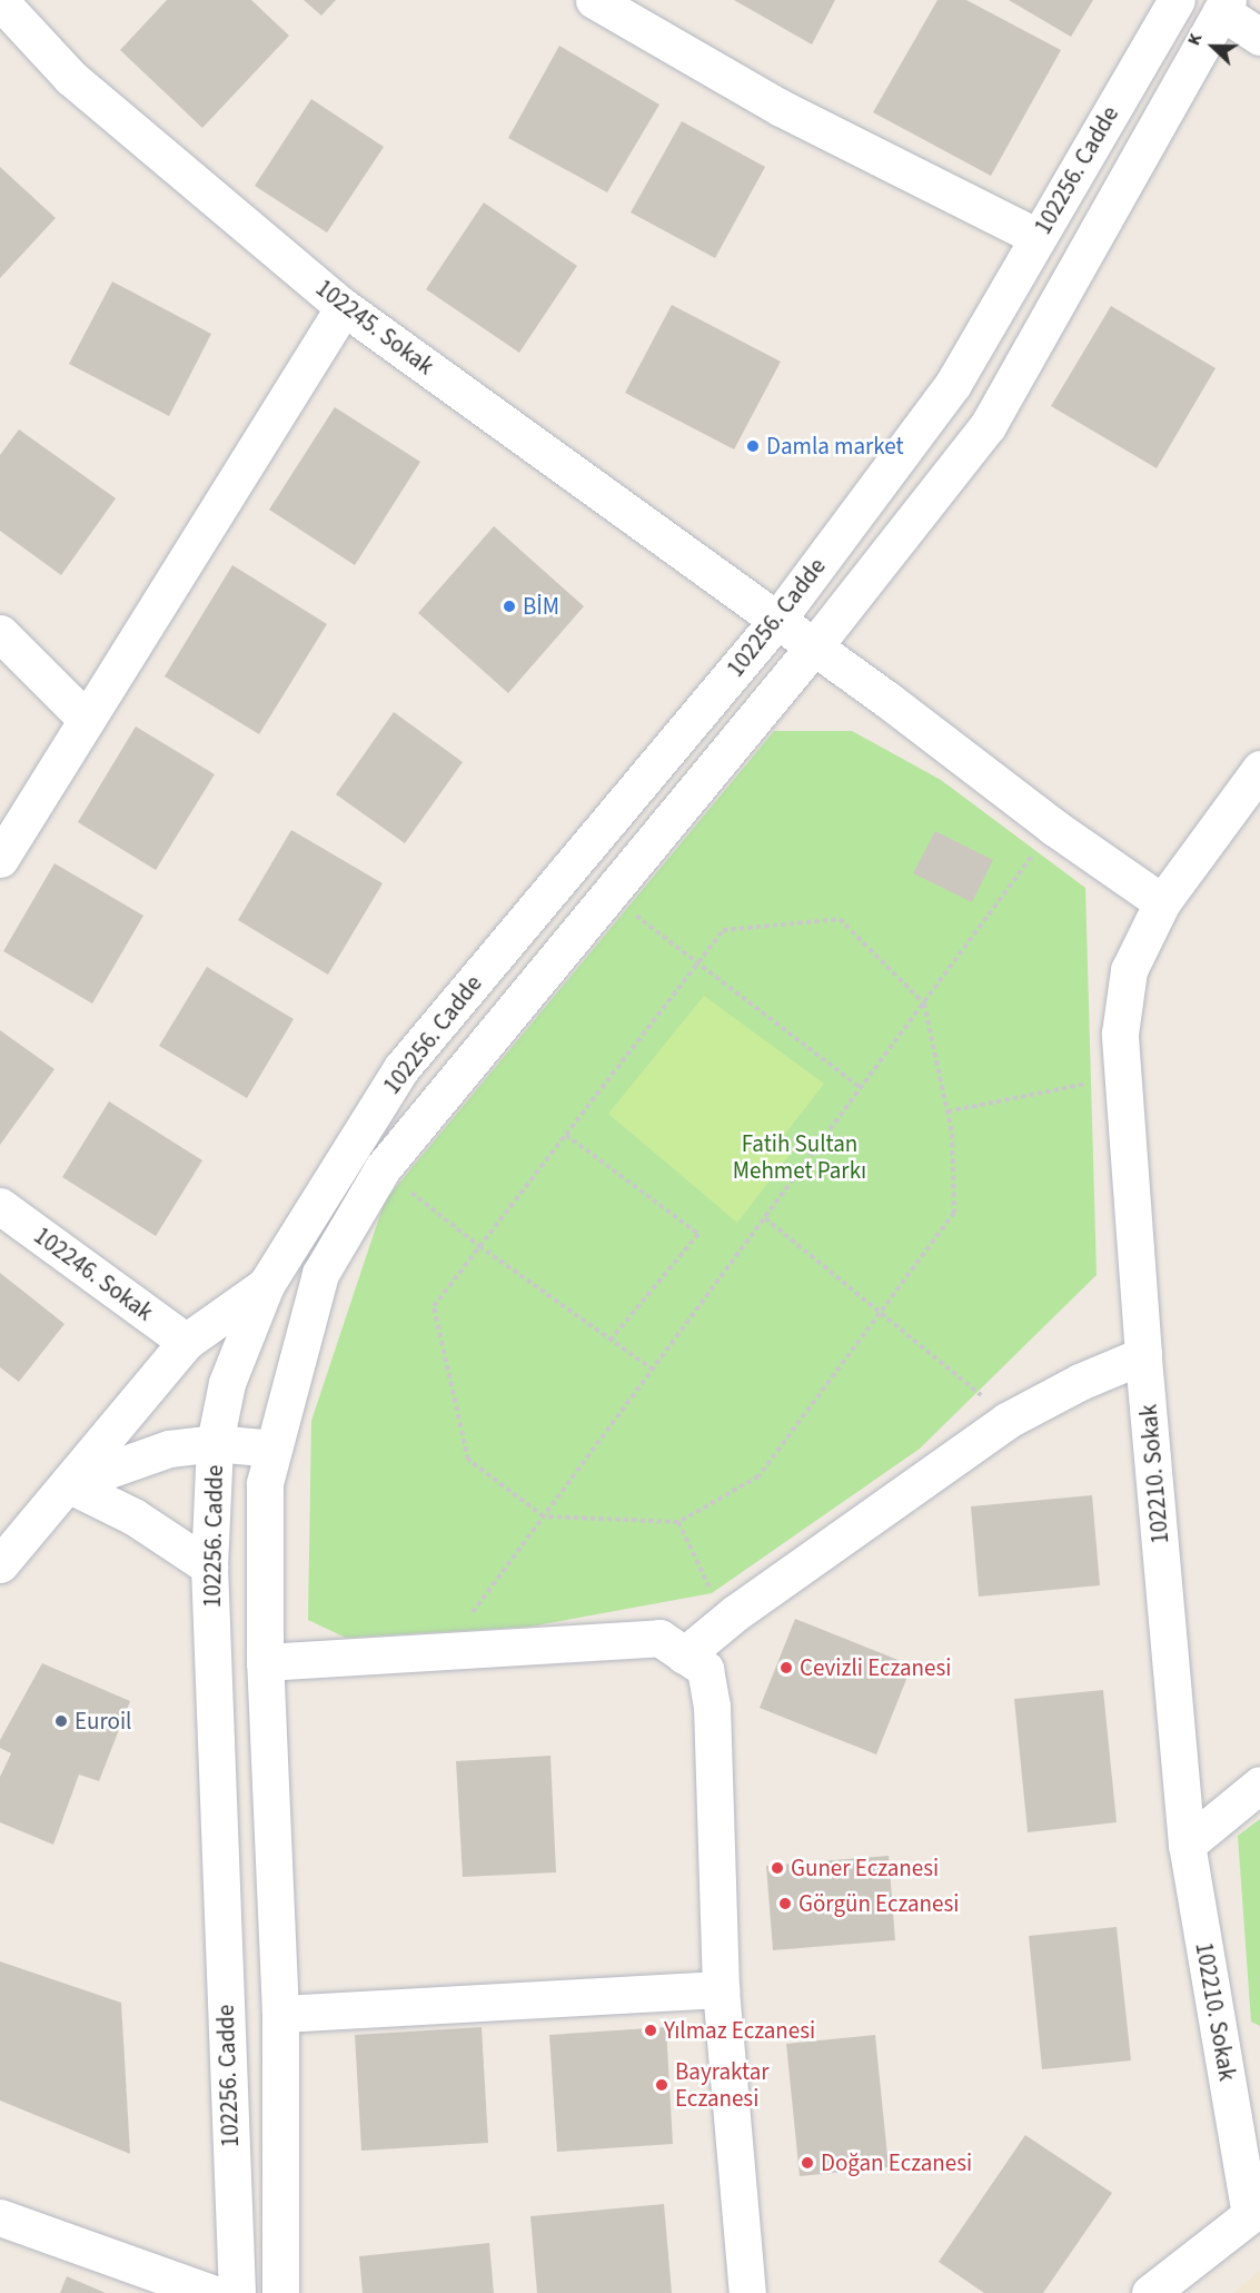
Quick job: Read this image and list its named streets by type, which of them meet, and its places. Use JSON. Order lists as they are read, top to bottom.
{
  "streets": {
    "street": [
      "102256. Cadde",
      "102245. Sokak",
      "102246. Sokak",
      "102210. Sokak"
    ]
  },
  "crossings": [
    ["102256. Cadde", "102245. Sokak"],
    ["102245. Sokak", "102210. Sokak"]
  ],
  "parks": ["Fatih Sultan Mehmet Parkı"],
  "places": [
    "Damla market",
    "BİM",
    "Cevizli Eczanesi",
    "Euroil",
    "Guner Eczanesi",
    "Görgün Eczanesi",
    "Yılmaz Eczanesi",
    "Bayraktar Eczanesi",
    "Doğan Eczanesi"
  ],
  "north": "left"
}
